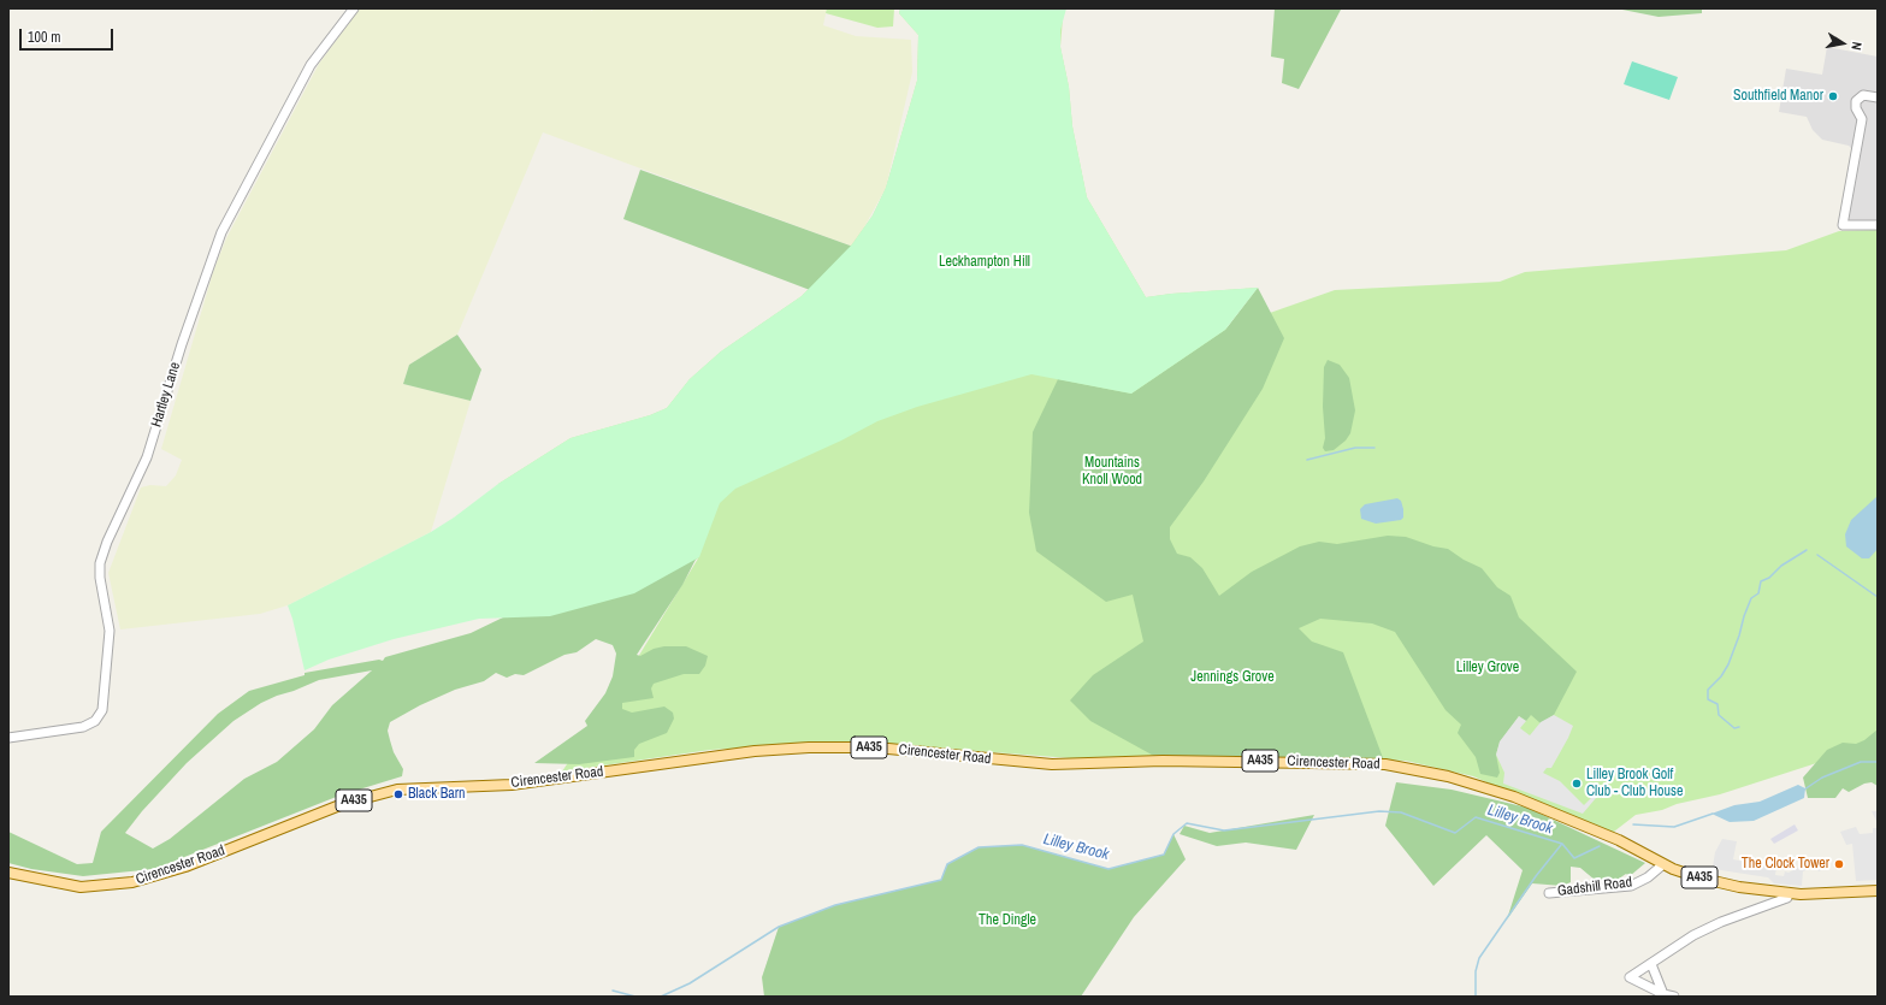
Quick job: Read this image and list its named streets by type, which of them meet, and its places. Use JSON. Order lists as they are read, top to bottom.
{
  "streets": {
    "main road": ["A435", "Cirencester Road"],
    "street": ["Hartley Lane", "Gadshill Road"]
  },
  "crossings": [
    ["Cirencester Road", "Gadshill Road"]
  ],
  "water": ["Lilley Brook"],
  "parks": [
    "Leckhampton Hill",
    "Mountains Knoll Wood",
    "Lilley Grove",
    "Jennings Grove",
    "The Dingle"
  ],
  "places": [
    "Southfield Manor",
    "Lilley Brook Golf Club - Club House",
    "Black Barn",
    "The Clock Tower"
  ],
  "scale_bar": "100 m",
  "north": "right"
}
